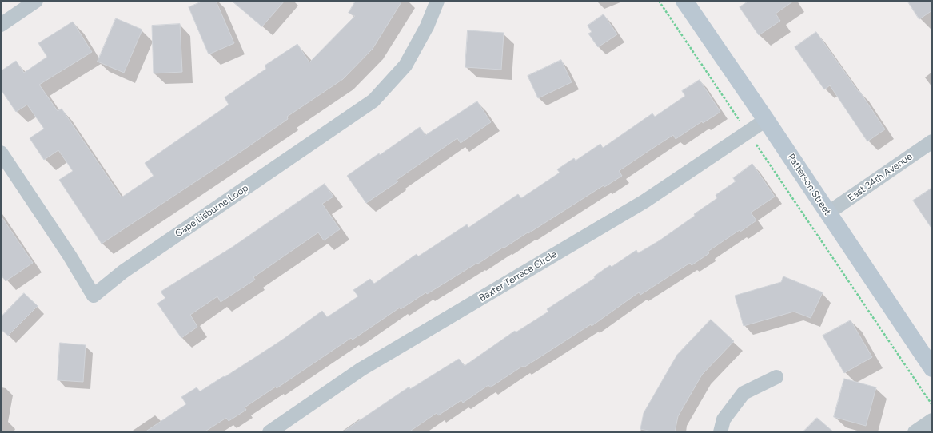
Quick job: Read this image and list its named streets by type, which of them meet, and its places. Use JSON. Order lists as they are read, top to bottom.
{
  "streets": {
    "street": [
      "East 34th Avenue",
      "Patterson Street",
      "Cape Lisburne Loop",
      "Baxter Terrace Circle"
    ]
  },
  "crossings": [
    ["East 34th Avenue", "Patterson Street"],
    ["Patterson Street", "Baxter Terrace Circle"]
  ]
}
